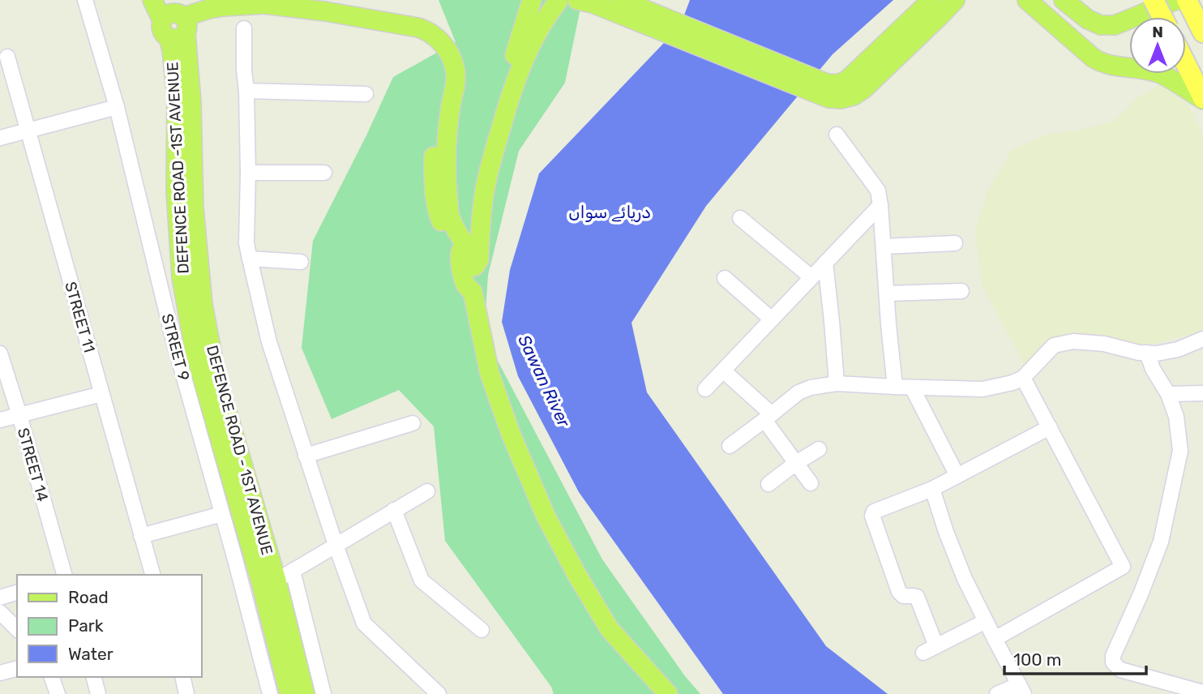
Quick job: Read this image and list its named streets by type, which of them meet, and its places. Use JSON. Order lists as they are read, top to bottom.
{
  "streets": {
    "main road": ["DEFENCE ROAD - 1ST AVENUE"],
    "street": ["STREET 11", "STREET 9", "STREET 14"]
  },
  "water": ["دریائے سواں", "Sawan River"],
  "legend": ["Road", "Park", "Water"],
  "scale_bar": "100 m",
  "north": "top"
}
